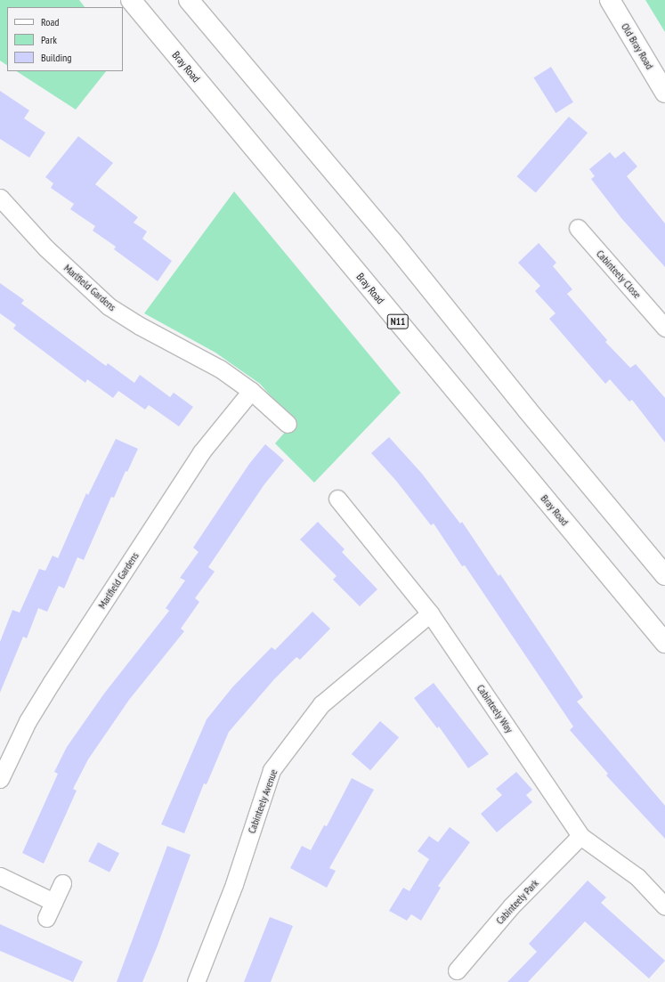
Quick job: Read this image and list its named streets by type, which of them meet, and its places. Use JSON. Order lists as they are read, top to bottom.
{
  "streets": {
    "main road": ["Old Bray Road", "Bray Road", "N11"],
    "street": [
      "Cabinteely Close",
      "Marlfield Gardens",
      "Cabinteely Way",
      "Cabinteely Avenue",
      "Cabinteely Park"
    ]
  },
  "crossings": [
    ["Cabinteely Way", "Cabinteely Avenue"],
    ["Cabinteely Way", "Cabinteely Park"]
  ],
  "legend": ["Road", "Park", "Building"]
}
